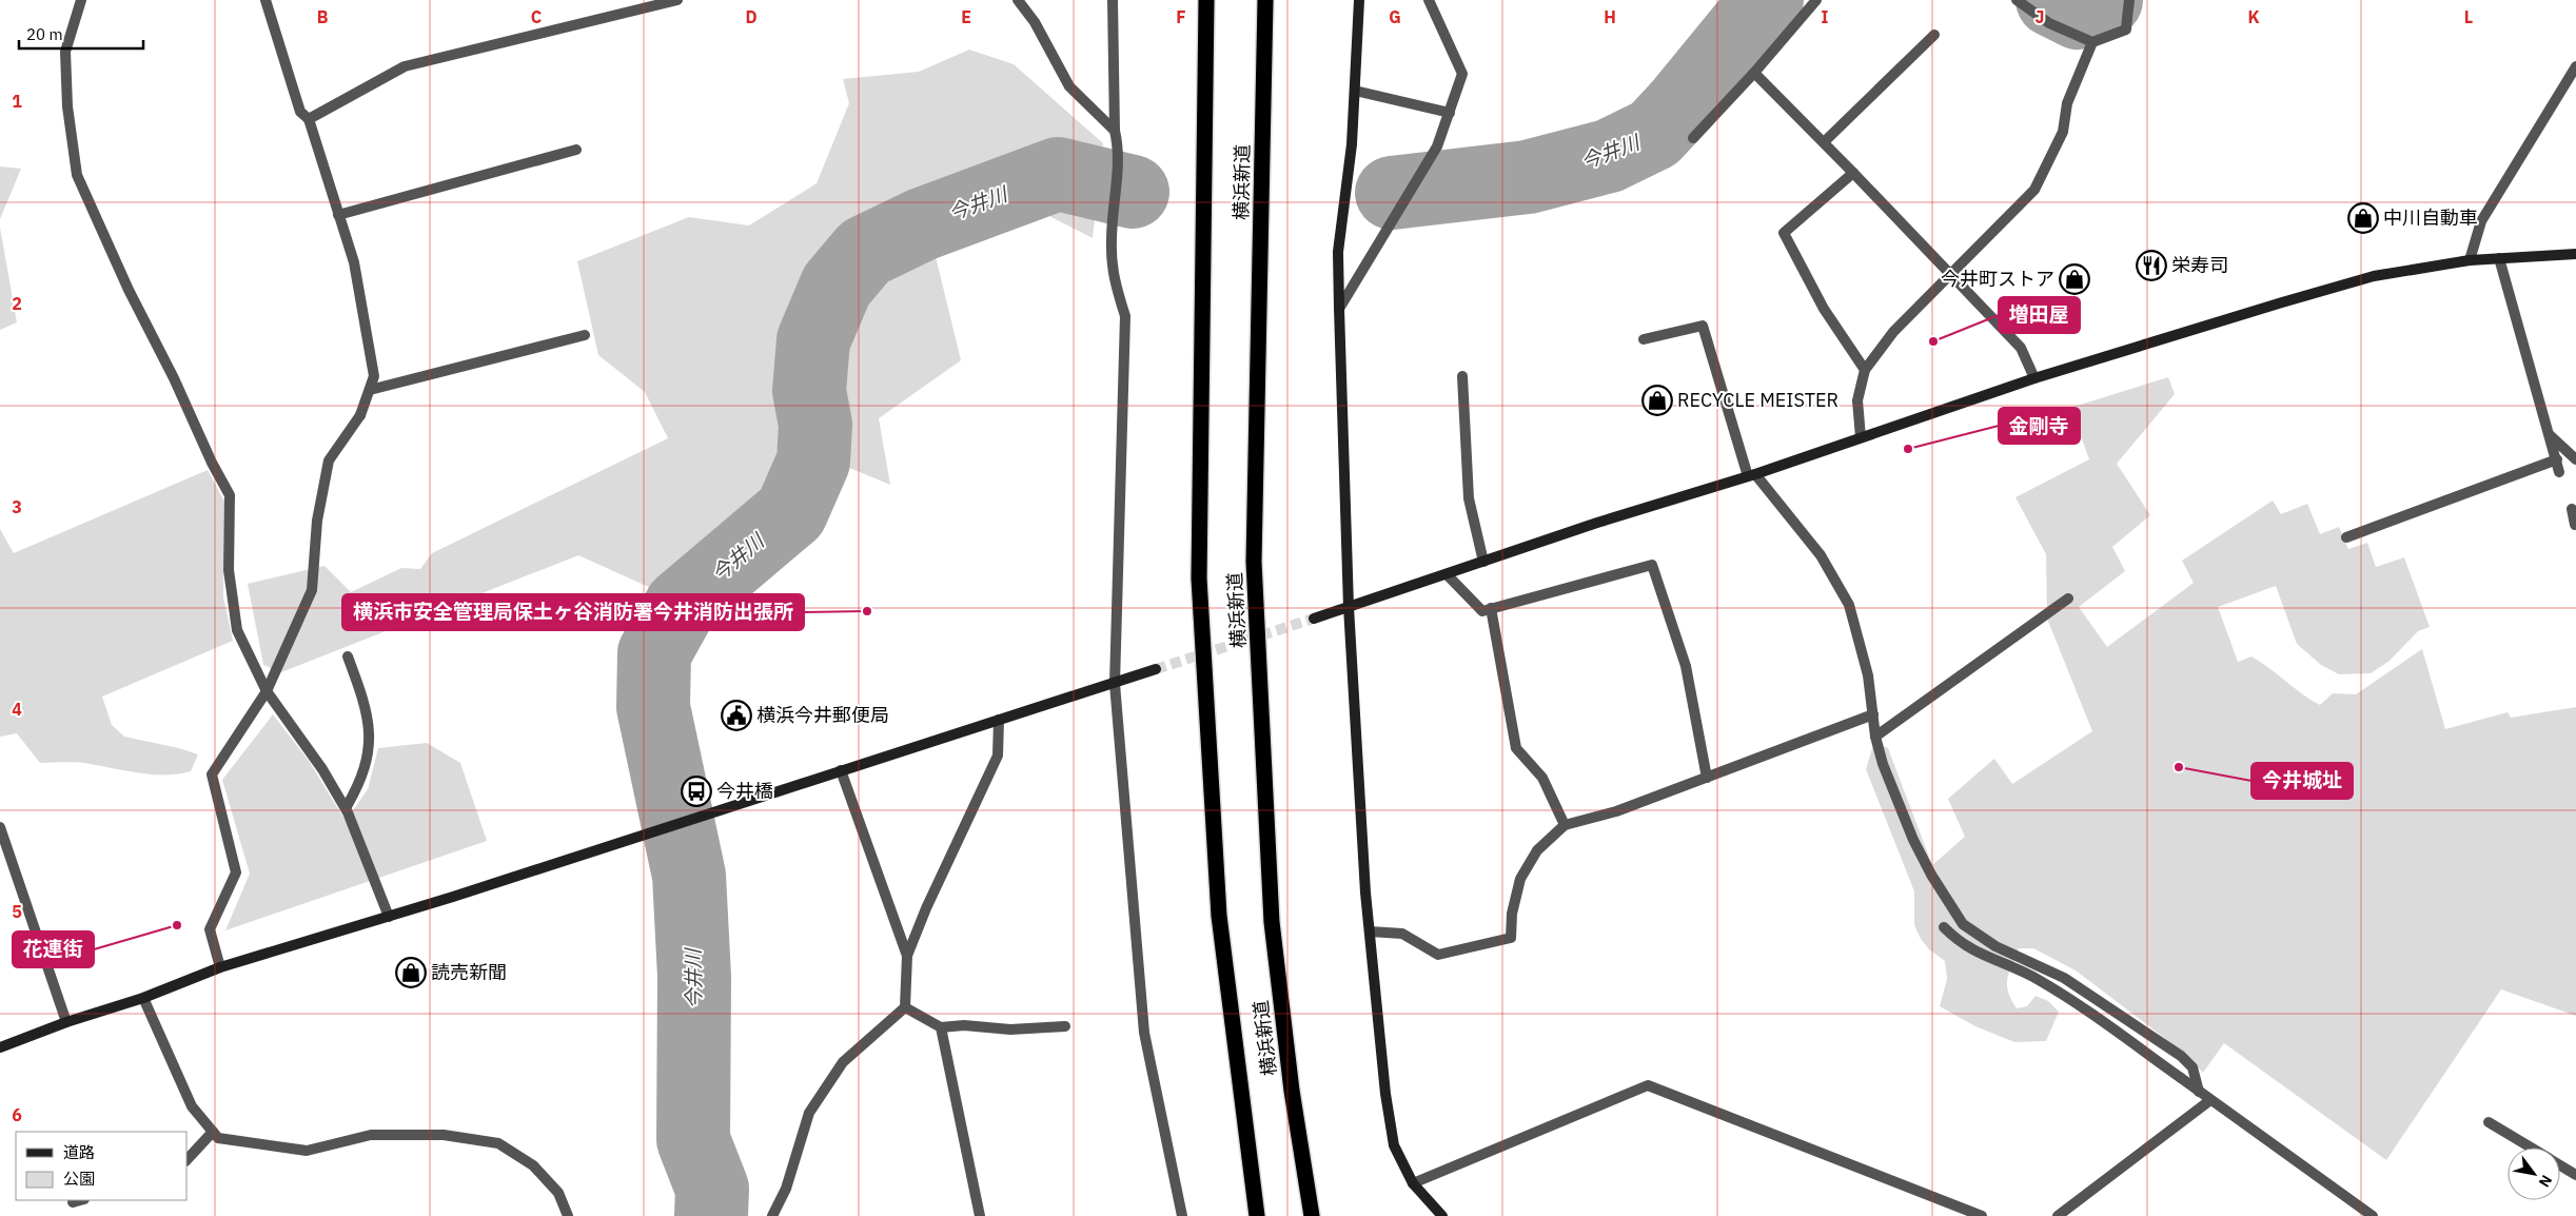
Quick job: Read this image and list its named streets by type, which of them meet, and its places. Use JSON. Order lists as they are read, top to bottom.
{
  "streets": {
    "highway": ["横浜新道"]
  },
  "water": ["今井川"],
  "places": {
    "shop": [
      "中川自動車",
      "今井町ストア",
      "RECYCLE MEISTER",
      "読売新聞"
    ],
    "restaurant": ["栄寿司"],
    "other": [
      "増田屋",
      "金剛寺",
      "横浜市安全管理局保土ヶ谷消防署今井消防出張所",
      "今井城址",
      "花連街"
    ],
    "public building": ["横浜今井郵便局"],
    "bus stop": ["今井橋"]
  },
  "legend": ["道路", "公園"],
  "scale_bar": "20 m",
  "north": "bottom right",
  "grid": {
    "columns": [
      "B",
      "C",
      "D",
      "E",
      "F",
      "G",
      "H",
      "I",
      "J",
      "K",
      "L"
    ],
    "rows": [
      "1",
      "2",
      "3",
      "4",
      "5",
      "6"
    ]
  }
}
